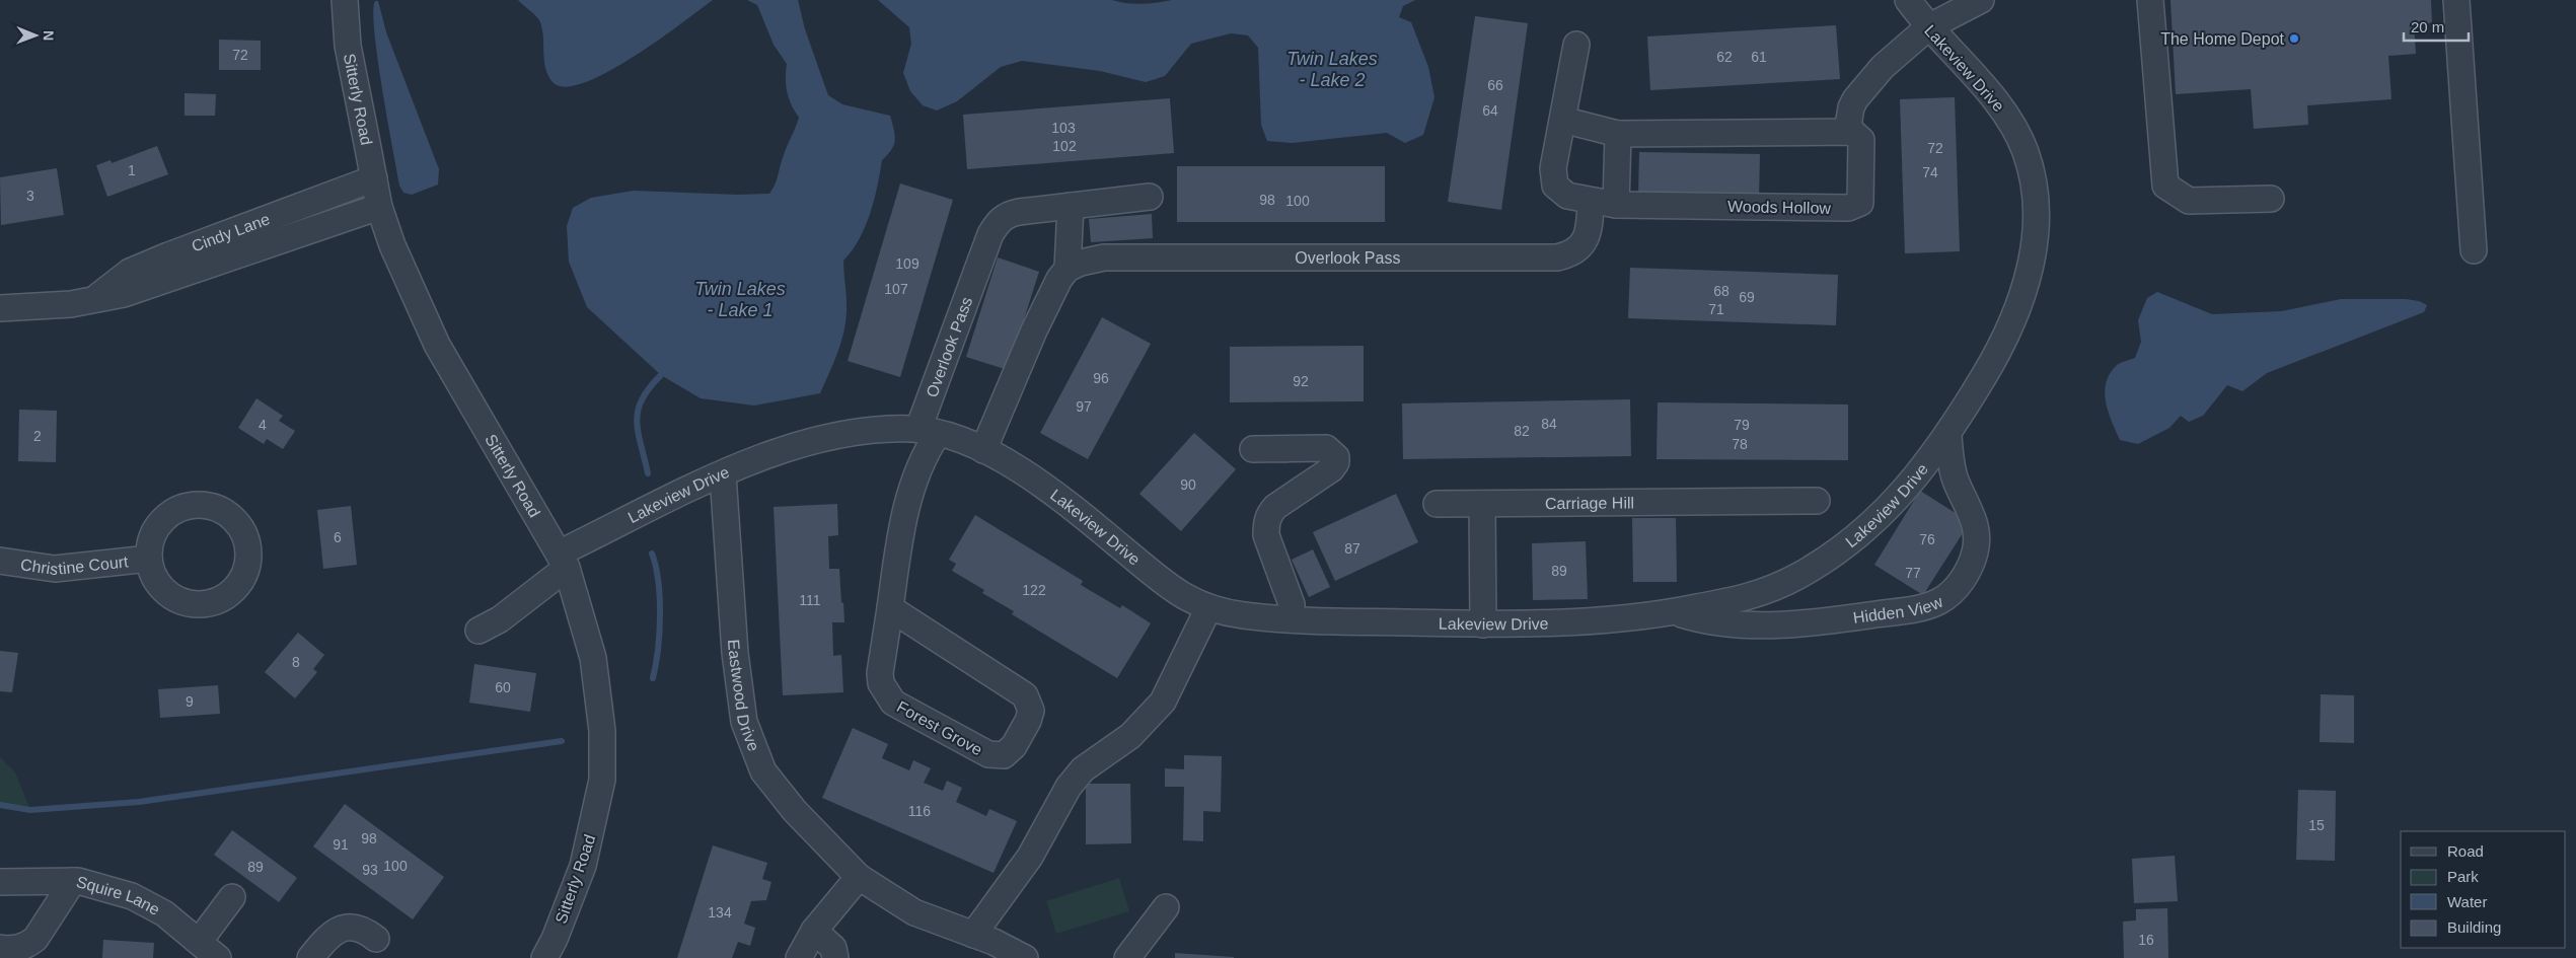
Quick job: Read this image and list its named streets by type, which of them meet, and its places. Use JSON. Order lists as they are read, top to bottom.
{
  "streets": {
    "street": [
      "Lakeview Drive",
      "Sitterly Road",
      "Woods Hollow",
      "Cindy Lane",
      "Overlook Pass",
      "Carriage Hill",
      "Christine Court",
      "Hidden View",
      "Eastwood Drive",
      "Forest Grove",
      "Squire Lane"
    ]
  },
  "crossings": [
    ["Lakeview Drive", "Sitterly Road"],
    ["Lakeview Drive", "Overlook Pass"],
    ["Lakeview Drive", "Hidden View"],
    ["Lakeview Drive", "Eastwood Drive"],
    ["Lakeview Drive", "Forest Grove"],
    ["Sitterly Road", "Cindy Lane"],
    ["Woods Hollow", "Overlook Pass"],
    ["Overlook Pass", "Forest Grove"]
  ],
  "water": ["Twin Lakes - Lake 2", "Twin Lakes - Lake 1"],
  "places": ["The Home Depot"],
  "house_numbers": [
    "72",
    "62",
    "61",
    "66",
    "64",
    "103",
    "102",
    "72",
    "1",
    "74",
    "3",
    "98",
    "100",
    "109",
    "107",
    "68",
    "69",
    "71",
    "96",
    "92",
    "97",
    "84",
    "4",
    "79",
    "82",
    "2",
    "78",
    "90",
    "6",
    "76",
    "87",
    "89",
    "77",
    "122",
    "111",
    "8",
    "60",
    "9",
    "116",
    "15",
    "98",
    "91",
    "100",
    "89",
    "93",
    "134",
    "16"
  ],
  "legend": [
    "Road",
    "Park",
    "Water",
    "Building"
  ],
  "scale_bar": "20 m",
  "north": "right"
}
